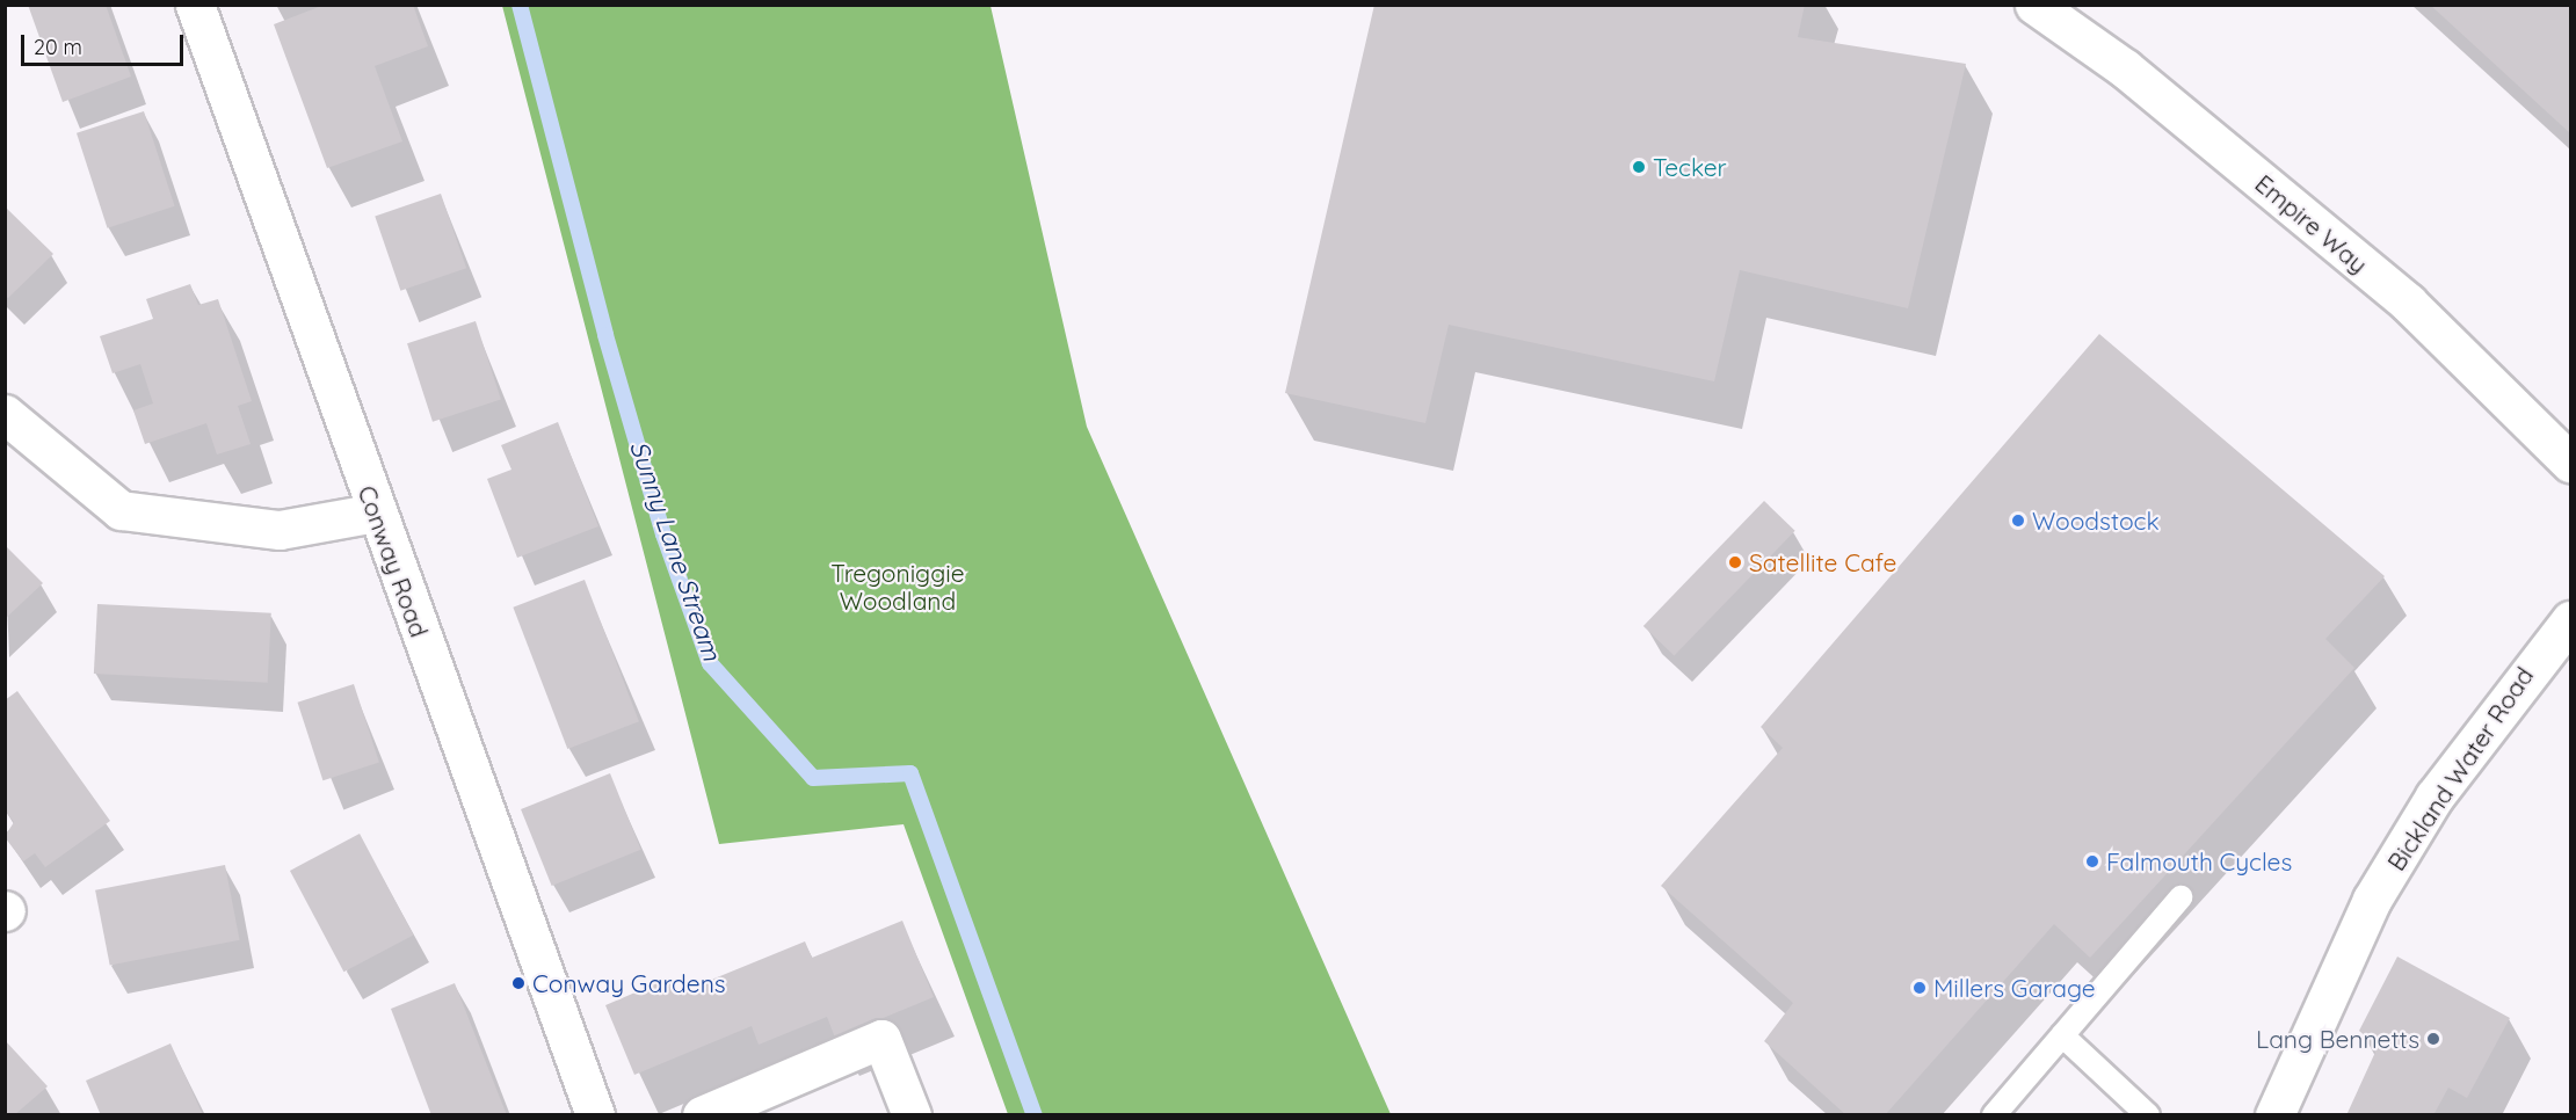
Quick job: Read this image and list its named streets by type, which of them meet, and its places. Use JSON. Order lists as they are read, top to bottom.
{
  "streets": {
    "street": ["Empire Way", "Conway Road", "Bickland Water Road"]
  },
  "water": ["Sunny Lane Stream"],
  "parks": ["Tregoniggie Woodland"],
  "places": [
    "Tecker",
    "Woodstock",
    "Satellite Cafe",
    "Falmouth Cycles",
    "Conway Gardens",
    "Millers Garage",
    "Lang Bennetts"
  ],
  "scale_bar": "20 m"
}
